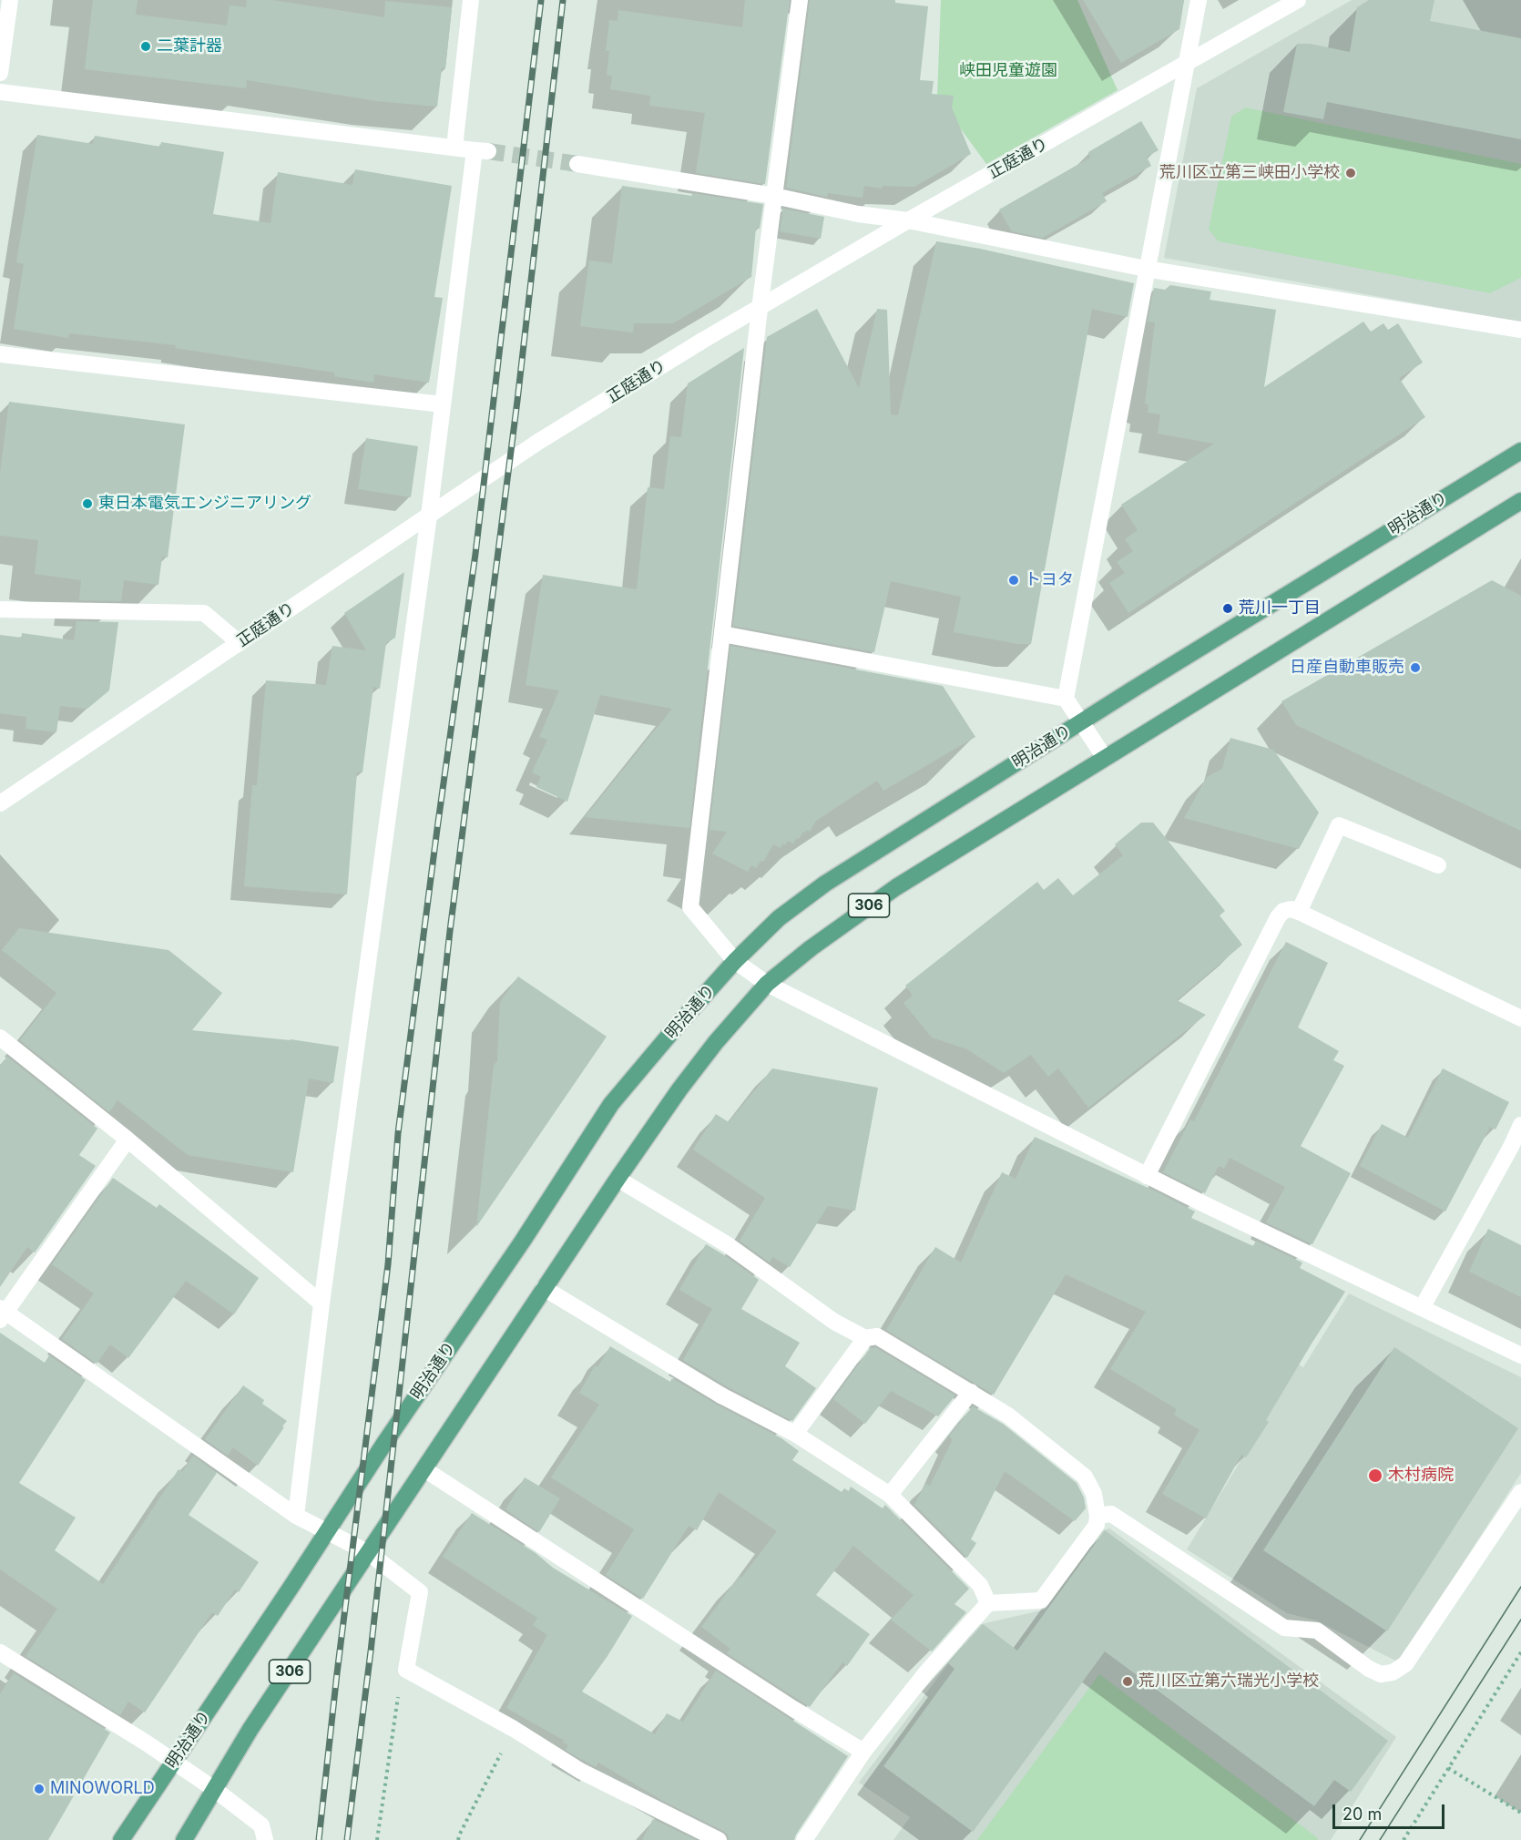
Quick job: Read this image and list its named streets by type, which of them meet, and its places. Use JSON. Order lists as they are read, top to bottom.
{
  "streets": {
    "main road": ["明治通り", "306"],
    "street": ["正庭通り"]
  },
  "parks": ["峡田児童遊園"],
  "places": [
    "二葉計器",
    "荒川区立第三峡田小学校",
    "東日本電気エンジニアリング",
    "トヨタ",
    "荒川一丁目",
    "日産自動車販売",
    "木村病院",
    "荒川区立第六瑞光小学校",
    "MINOWORLD"
  ],
  "scale_bar": "20 m"
}
